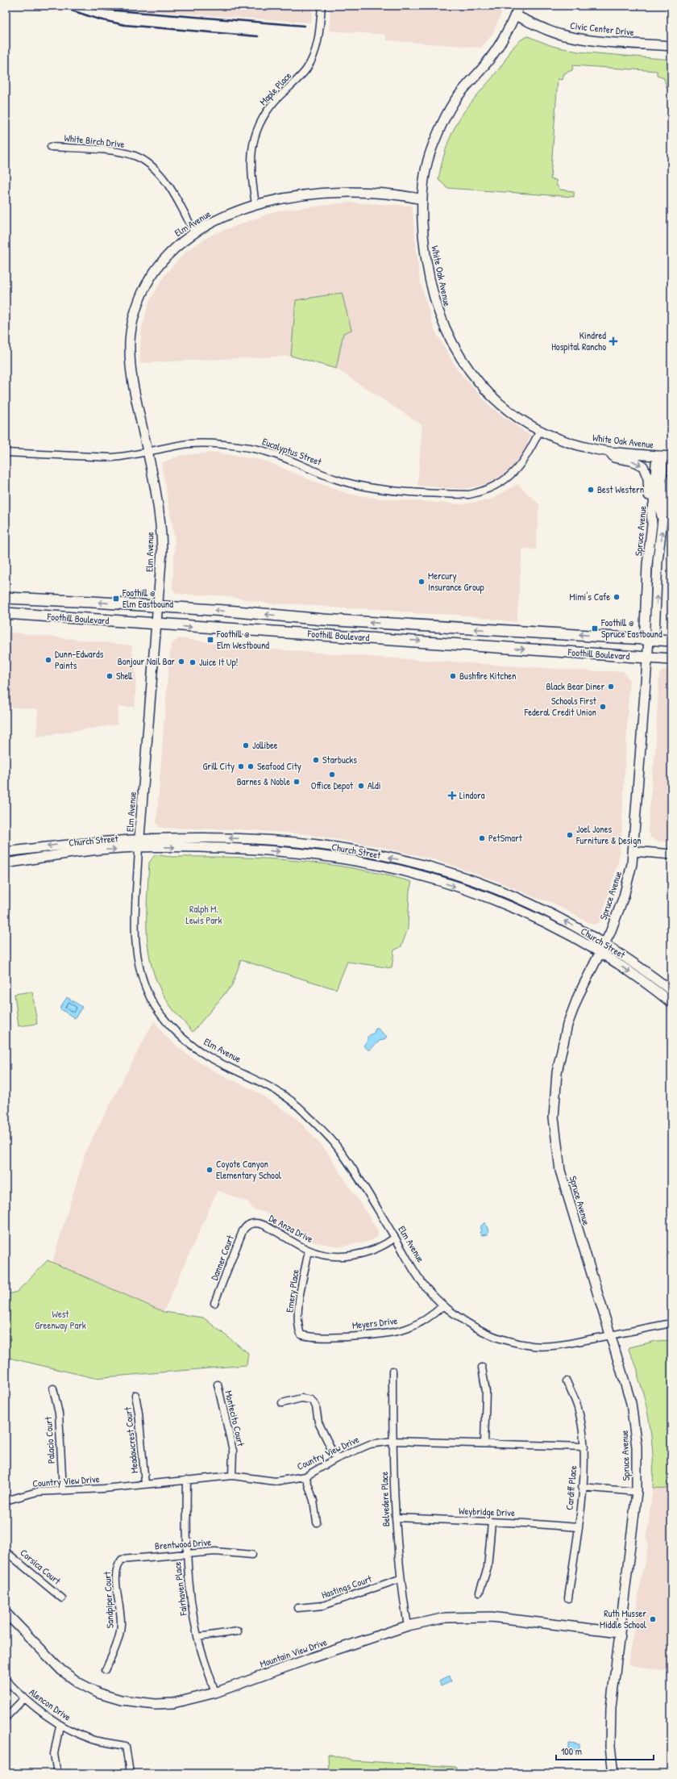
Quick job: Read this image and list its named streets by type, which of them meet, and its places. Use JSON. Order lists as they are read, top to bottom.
{
  "streets": {
    "main road": ["Foothill Boulevard"],
    "street": [
      "Civic Center Drive",
      "Maple Place",
      "White Birch Drive",
      "Elm Avenue",
      "White Oak Avenue",
      "Eucalyptus Street",
      "Spruce Avenue",
      "Church Street",
      "De Anza Drive",
      "Danner Court",
      "Emery Place",
      "Meyers Drive",
      "Montecito Court",
      "Palacio Court",
      "Meadowcrest Court",
      "Country View Drive",
      "Cardiff Place",
      "Belvedere Place",
      "Weybridge Drive",
      "Brentwood Drive",
      "Corsica Court",
      "Hastings Court",
      "Fairhaven Place",
      "Sandpiper Court",
      "Mountain View Drive",
      "Alencon Drive"
    ]
  },
  "crossings": [
    ["Civic Center Drive", "White Oak Avenue"],
    ["Maple Place", "Elm Avenue"],
    ["White Birch Drive", "Elm Avenue"],
    ["Elm Avenue", "White Oak Avenue"],
    ["Elm Avenue", "Eucalyptus Street"],
    ["Elm Avenue", "Spruce Avenue"],
    ["Elm Avenue", "Foothill Boulevard"],
    ["Elm Avenue", "Church Street"],
    ["Elm Avenue", "De Anza Drive"],
    ["Elm Avenue", "Meyers Drive"],
    ["White Oak Avenue", "Eucalyptus Street"],
    ["White Oak Avenue", "Spruce Avenue"],
    ["Spruce Avenue", "Foothill Boulevard"],
    ["Spruce Avenue", "Church Street"],
    ["Spruce Avenue", "Mountain View Drive"],
    ["De Anza Drive", "Danner Court"],
    ["De Anza Drive", "Emery Place"],
    ["Emery Place", "Meyers Drive"],
    ["Montecito Court", "Country View Drive"],
    ["Palacio Court", "Country View Drive"],
    ["Meadowcrest Court", "Country View Drive"],
    ["Country View Drive", "Cardiff Place"],
    ["Country View Drive", "Belvedere Place"],
    ["Country View Drive", "Fairhaven Place"],
    ["Cardiff Place", "Weybridge Drive"],
    ["Belvedere Place", "Weybridge Drive"],
    ["Belvedere Place", "Hastings Court"],
    ["Belvedere Place", "Mountain View Drive"],
    ["Brentwood Drive", "Fairhaven Place"],
    ["Brentwood Drive", "Sandpiper Court"],
    ["Fairhaven Place", "Mountain View Drive"]
  ],
  "parks": ["Ralph M. Lewis Park", "West Greenway Park"],
  "places": {
    "health": ["Kindred Hospital Rancho", "Lindora"],
    "other": [
      "Best Western",
      "Mercury Insurance Group",
      "Mimi's Cafe",
      "Dunn-Edwards Paints",
      "Bonjour Nail Bar",
      "Juice It Up!",
      "Shell",
      "Bushfire Kitchen",
      "Black Bear Diner",
      "Schools First Federal Credit Union",
      "Jollibee",
      "Starbucks",
      "Grill City",
      "Seafood City",
      "Office Depot",
      "Barnes & Noble",
      "Aldi",
      "Joel Jones Furniture & Design",
      "PetSmart",
      "Coyote Canyon Elementary School",
      "Ruth Musser Middle School"
    ],
    "transit": ["Foothill @ Elm Eastbound", "Foothill @ Spruce Eastbound", "Foothill @ Elm Westbound"]
  },
  "scale_bar": "100 m"
}
